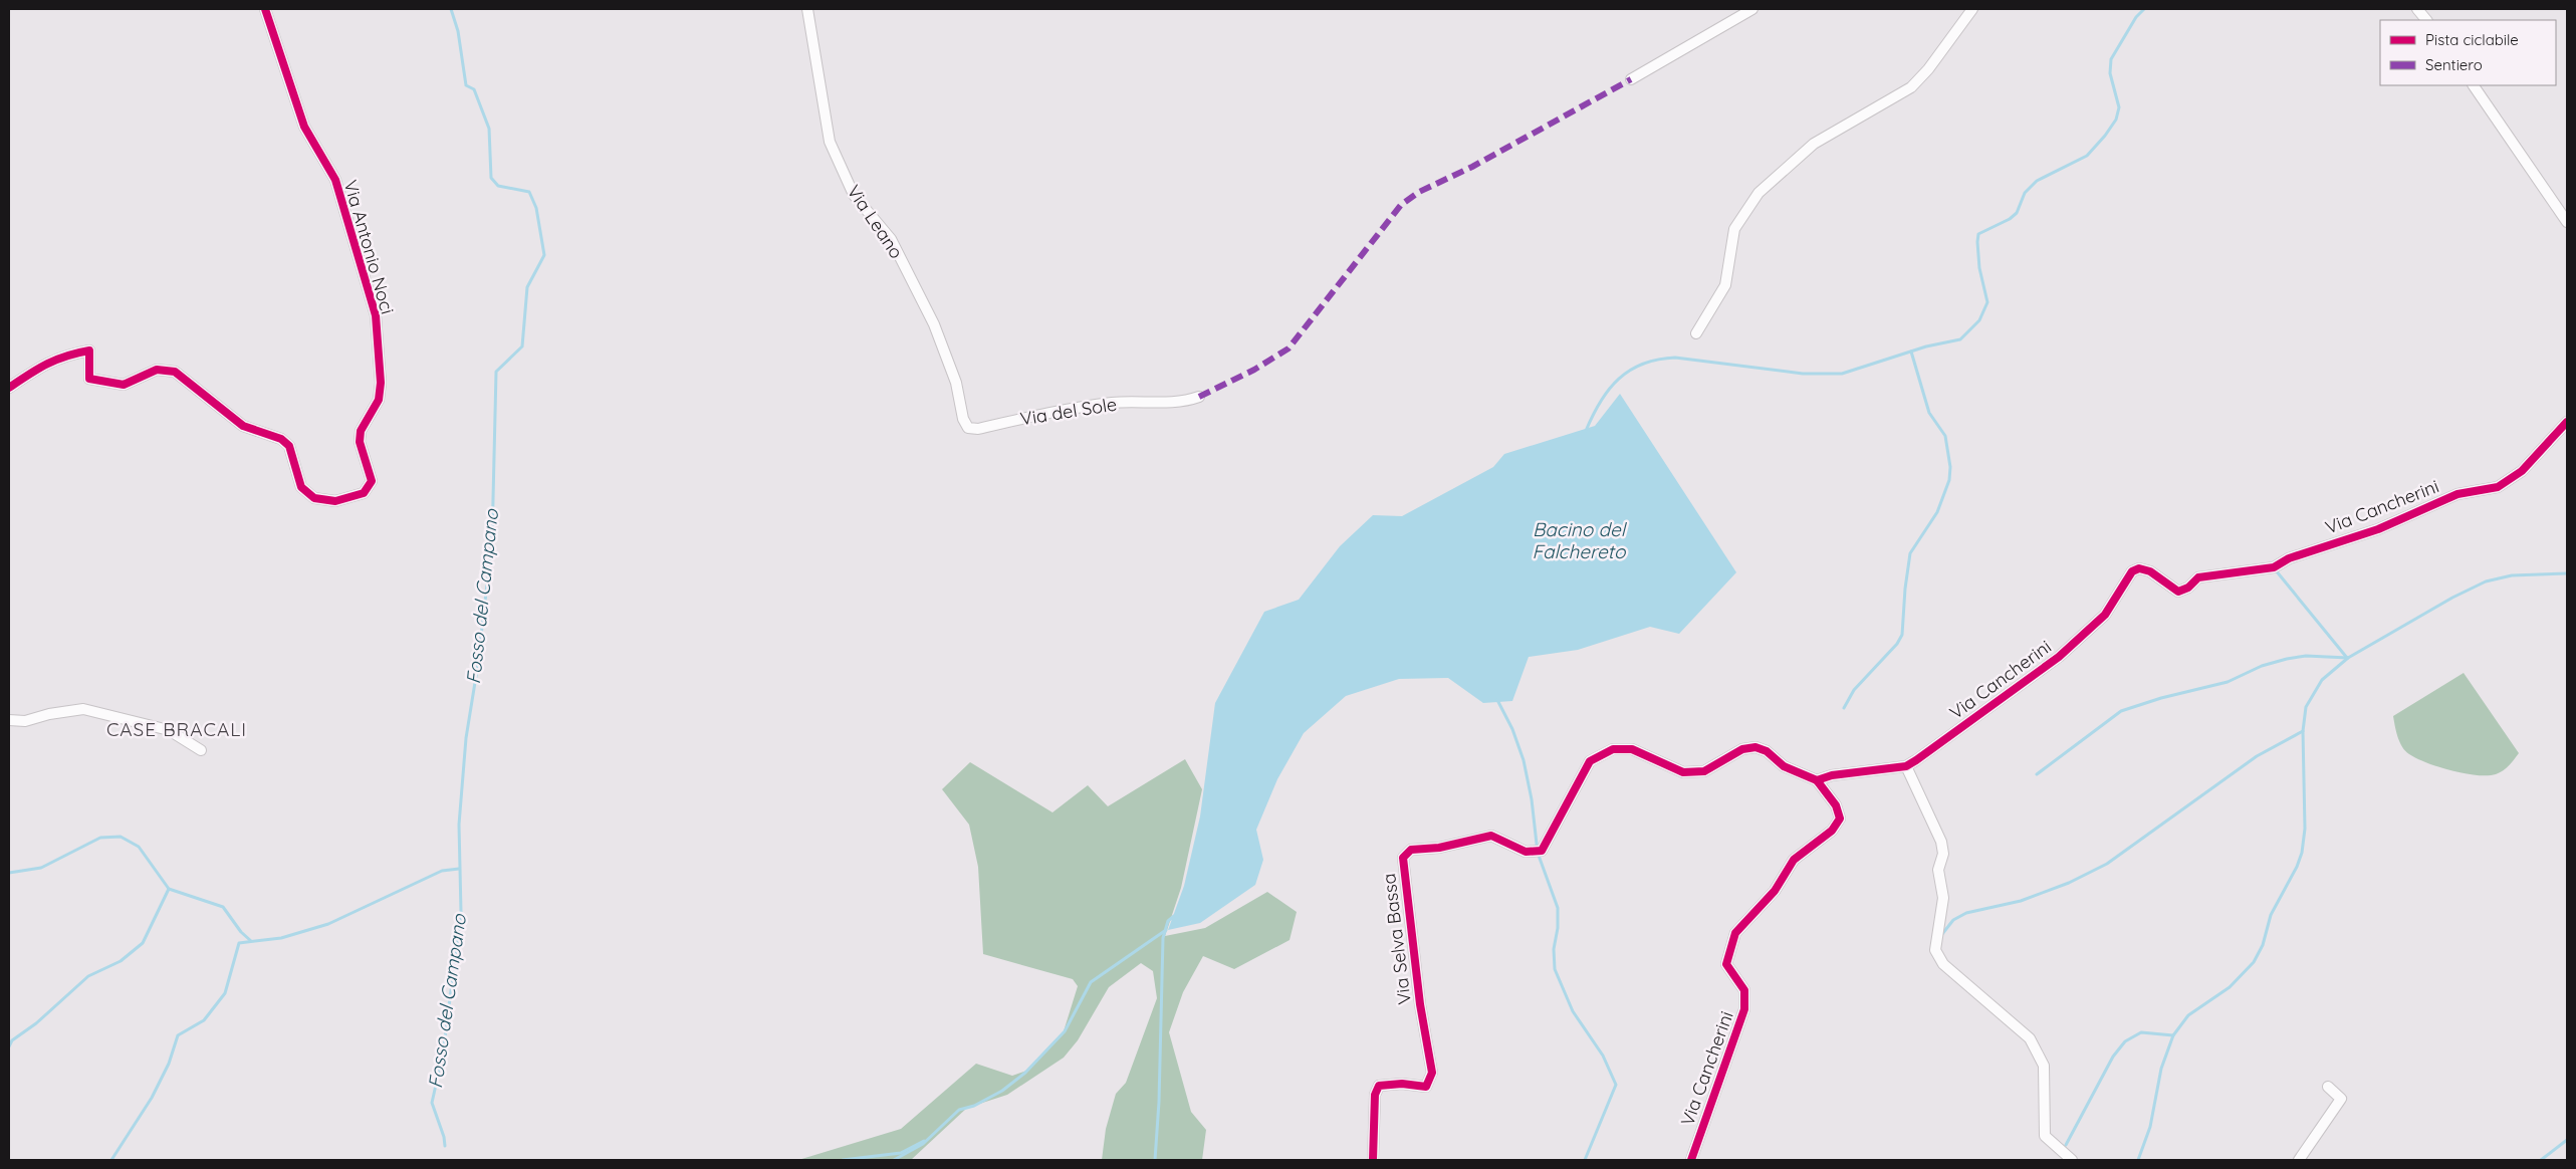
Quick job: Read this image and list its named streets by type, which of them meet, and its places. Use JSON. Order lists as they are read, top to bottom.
{
  "streets": {
    "street": [
      "Via Leano",
      "Via Antonio Noci",
      "Via del Sole",
      "Via Cancherini",
      "Via Selva Bassa"
    ]
  },
  "crossings": [
    ["Via Leano", "Via del Sole"],
    ["Via Cancherini", "Via Selva Bassa"]
  ],
  "districts": ["CASE BRACALI"],
  "water": ["Bacino del Falchereto", "Fosso del Campano"],
  "legend": ["Pista ciclabile", "Sentiero"]
}
